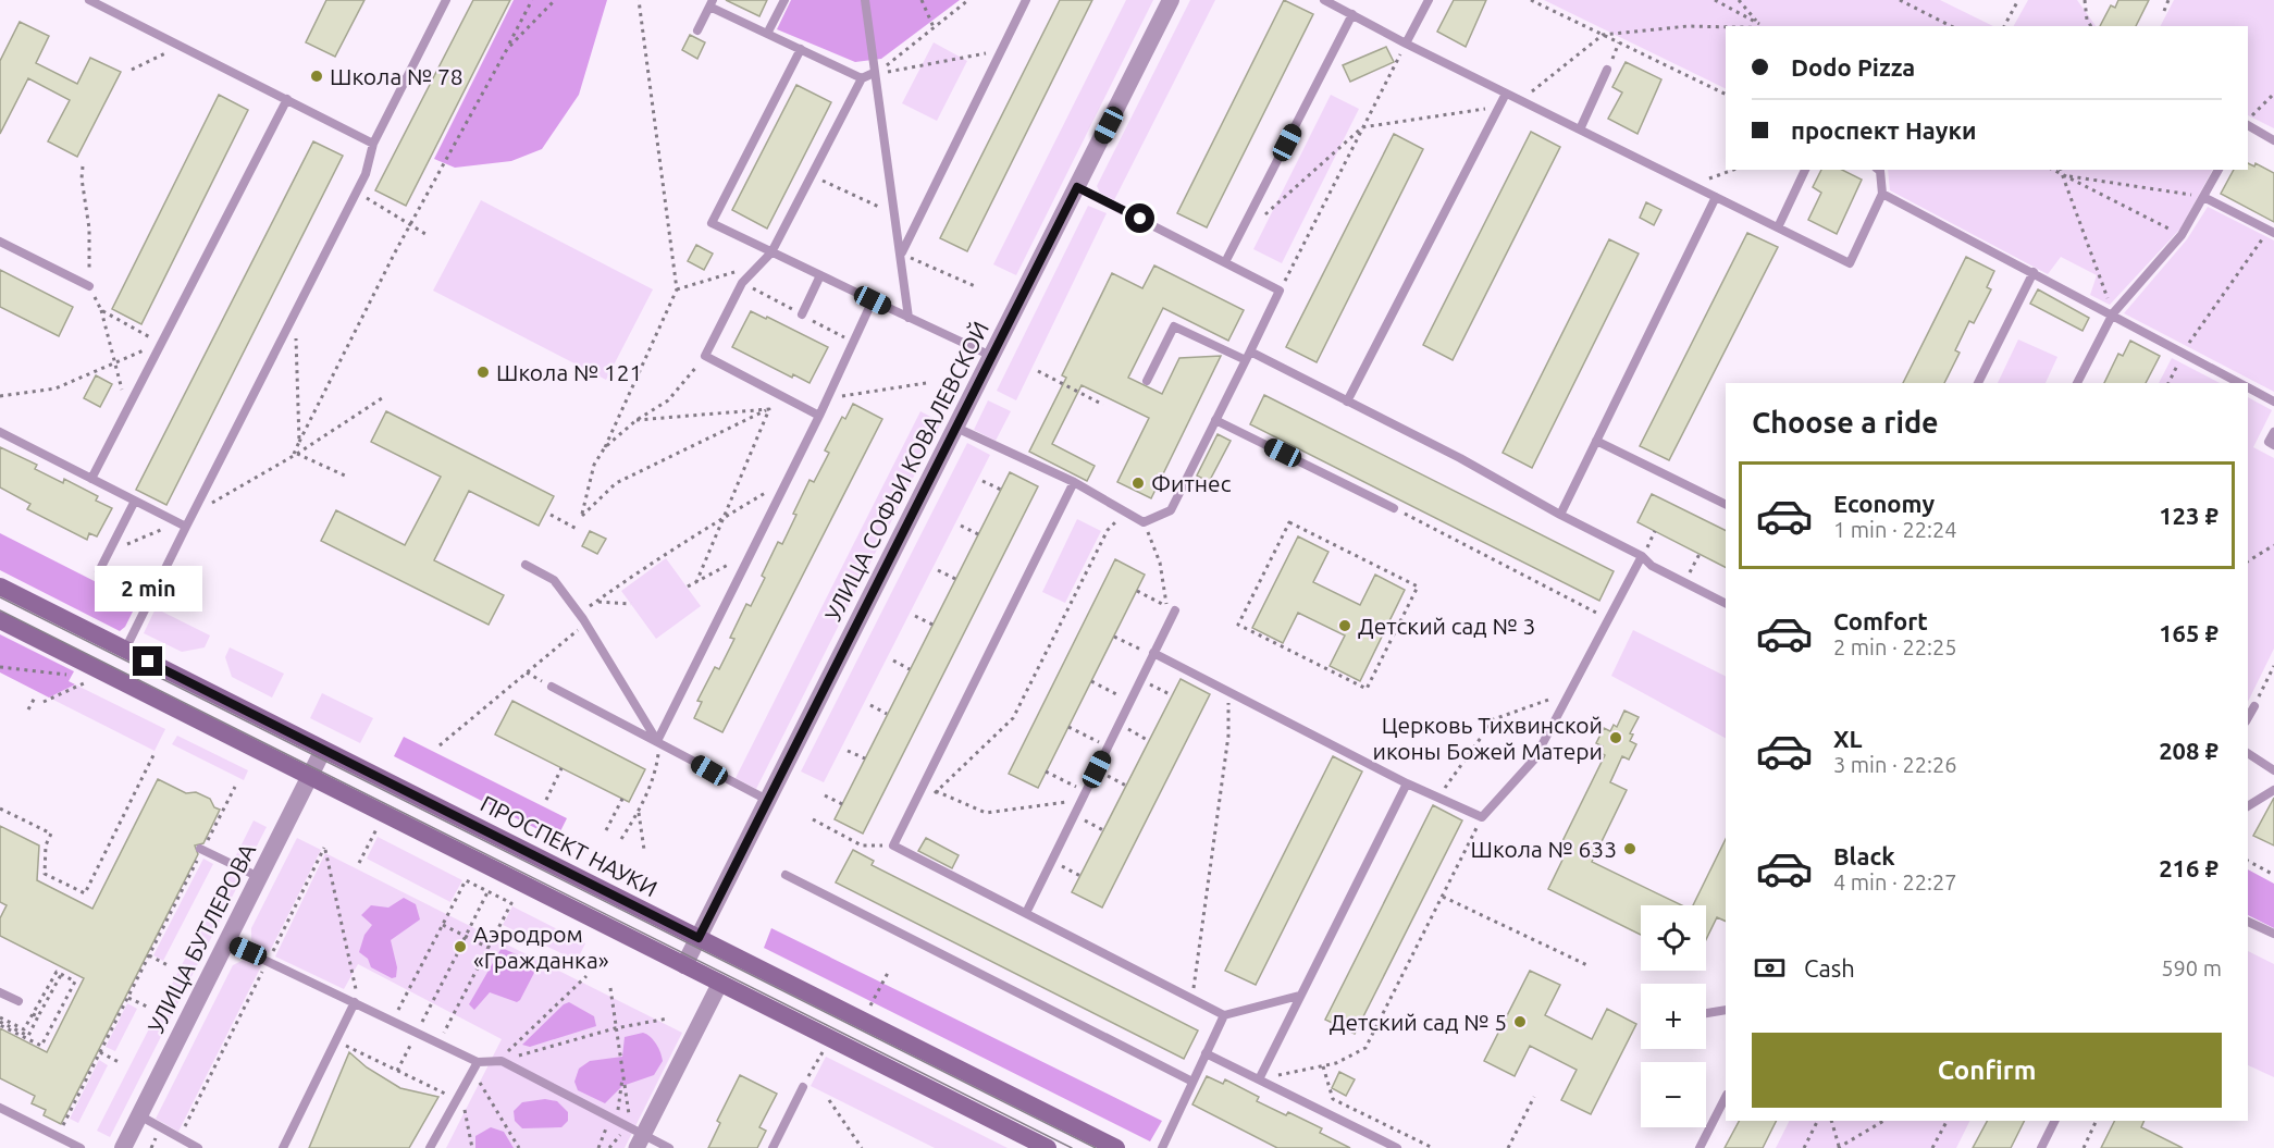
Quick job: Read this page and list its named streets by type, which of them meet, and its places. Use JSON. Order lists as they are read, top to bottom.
{
  "streets": {
    "main road": ["ПРОСПЕКТ НАУКИ"],
    "street": ["УЛИЦА СОФЬИ КОВАЛЕВСКОЙ", "УЛИЦА БУТЛЕРОВА"]
  },
  "crossings": [
    ["УЛИЦА СОФЬИ КОВАЛЕВСКОЙ", "ПРОСПЕКТ НАУКИ"],
    ["ПРОСПЕКТ НАУКИ", "УЛИЦА БУТЛЕРОВА"]
  ],
  "places": [
    "Школа № 78",
    "Школа № 121",
    "Фитнес",
    "Детский сад № 3",
    "Церковь Тихвинской иконы Божей Матери",
    "Школа № 633",
    "Аэродром «Гражданка»",
    "Детский сад № 5"
  ],
  "page": {
    "banner": ["Dodo Pizza", "проспект Науки"],
    "heading": "Choose a ride",
    "list": [
      {
        "name": "Economy",
        "note": "1 min · 22:24",
        "value": "123 ₽"
      },
      {
        "name": "Comfort",
        "note": "2 min · 22:25",
        "value": "165 ₽"
      },
      {
        "name": "XL",
        "note": "3 min · 22:26",
        "value": "208 ₽"
      },
      {
        "name": "Black",
        "note": "4 min · 22:27",
        "value": "216 ₽"
      }
    ],
    "bubble": "2 min",
    "map_buttons": ["+", "−"],
    "pay": ["Cash", "590 m"],
    "buttons": "Confirm"
  }
}
